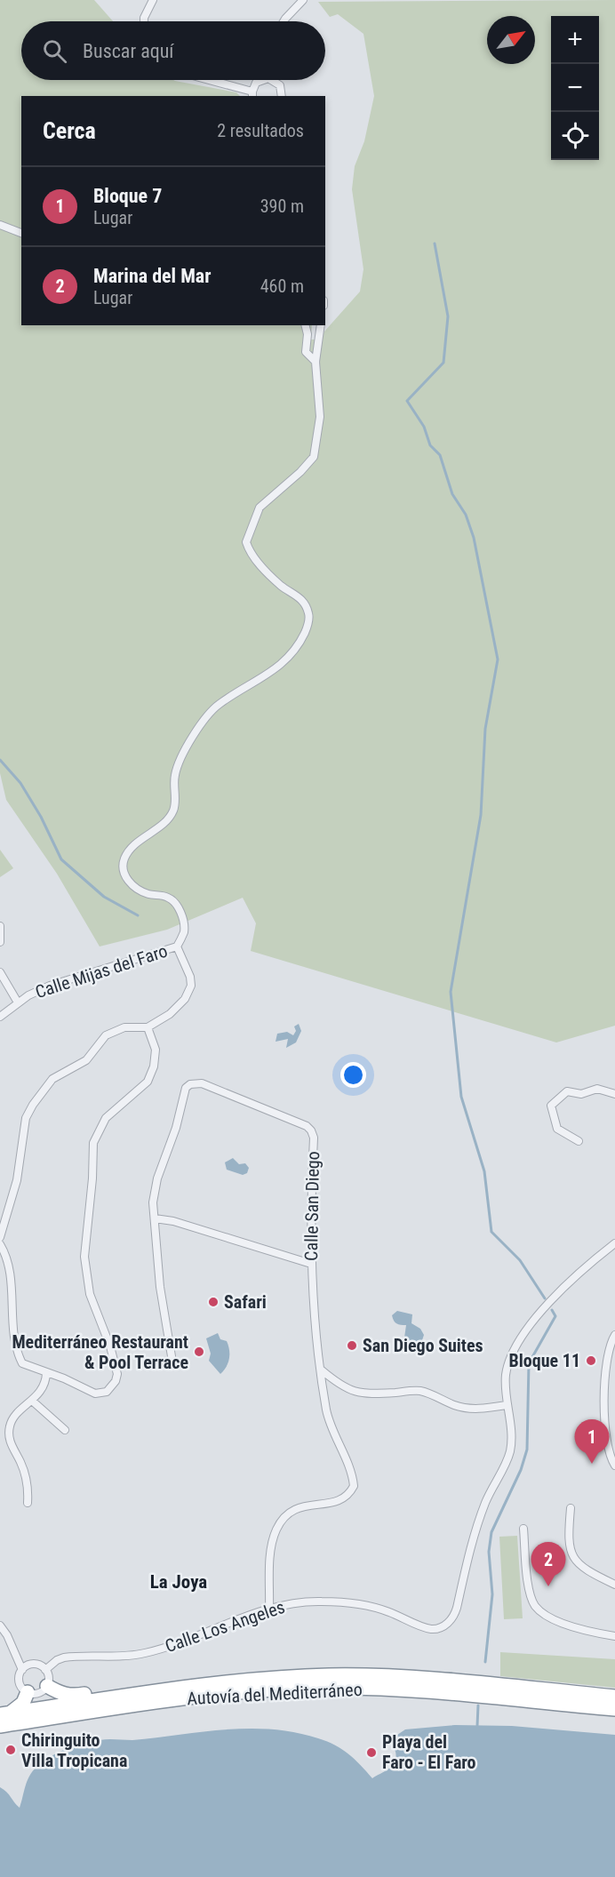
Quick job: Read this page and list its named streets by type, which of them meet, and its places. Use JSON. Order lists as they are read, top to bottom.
{
  "streets": {
    "highway": ["Autovía del Mediterráneo"],
    "street": ["Calle Mijas del Faro", "Calle San Diego", "Calle Los Angeles"]
  },
  "crossings": [
    ["Calle San Diego", "Calle Los Angeles"]
  ],
  "districts": ["La Joya"],
  "places": [
    "Safari",
    "San Diego Suites",
    "Mediterráneo Restaurant & Pool Terrace",
    "Bloque 11",
    "Chiringuito Villa Tropicana",
    "Playa del Faro - El Faro"
  ],
  "north": "top right",
  "page": {
    "map_buttons": ["+", "−"],
    "search": "Buscar aquí",
    "heading": ["Cerca", "2 resultados"],
    "list": [
      {
        "mark": "1",
        "name": "Bloque 7",
        "note": "Lugar",
        "value": "390 m"
      },
      {
        "mark": "2",
        "name": "Marina del Mar",
        "note": "Lugar",
        "value": "460 m"
      }
    ],
    "pins": ["1", "2"]
  }
}
